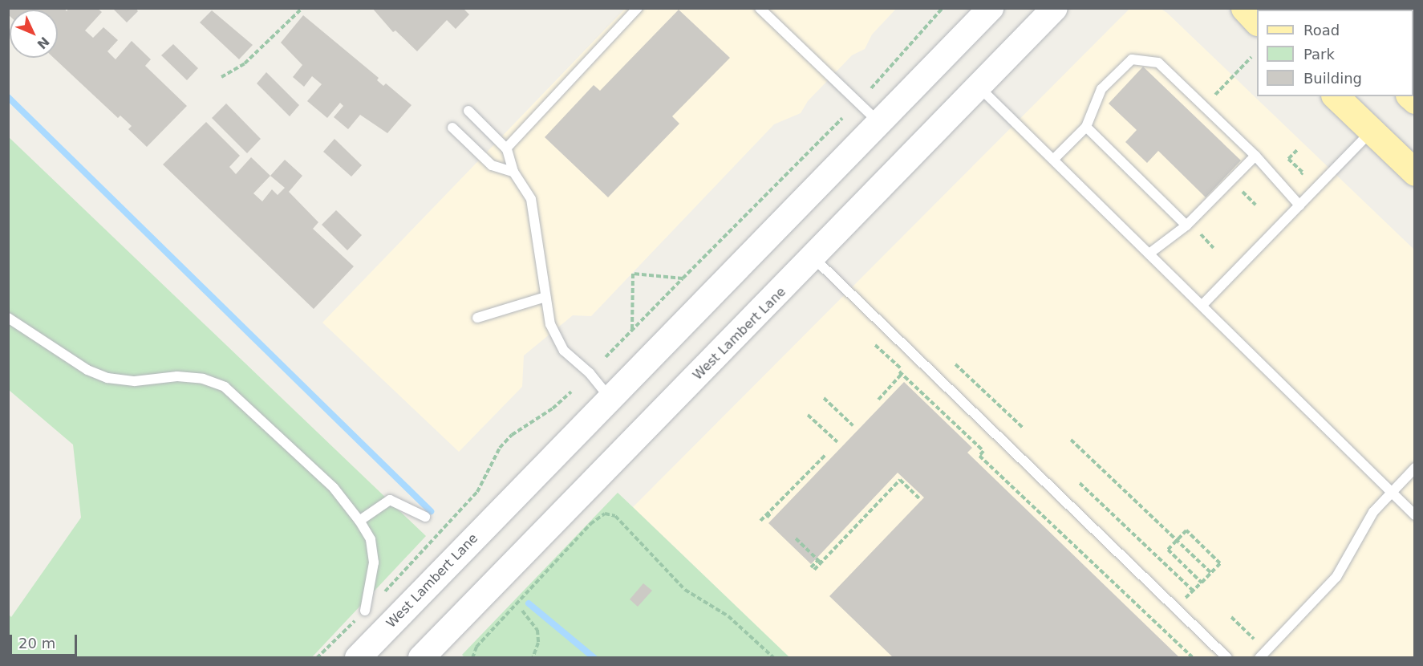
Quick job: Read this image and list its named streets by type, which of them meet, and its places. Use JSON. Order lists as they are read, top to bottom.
{
  "streets": {
    "main road": ["West Lambert Lane"]
  },
  "legend": ["Road", "Park", "Building"],
  "scale_bar": "20 m",
  "north": "bottom right"
}
